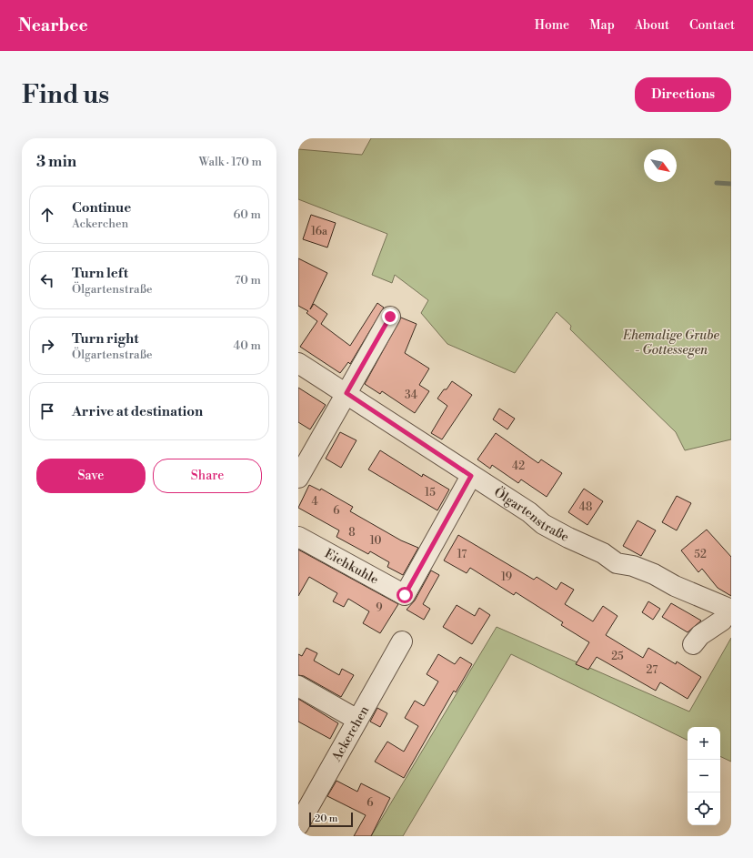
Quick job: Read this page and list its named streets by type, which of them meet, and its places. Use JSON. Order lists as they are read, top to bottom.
{
  "streets": {
    "street": ["Ölgartenstraße", "Eichkuhle", "Ackerchen"]
  },
  "crossings": [
    ["Ölgartenstraße", "Eichkuhle"]
  ],
  "parks": ["Ehemalige Grube - Gottessegen"],
  "house_numbers": [
    "16a",
    "34",
    "42",
    "15",
    "4",
    "48",
    "6",
    "8",
    "10",
    "17",
    "52",
    "19",
    "9",
    "25",
    "27",
    "6"
  ],
  "scale_bar": "20 m",
  "north": "bottom right",
  "page": {
    "header": "Nearbee",
    "nav": [
      "Home",
      "Map",
      "About",
      "Contact"
    ],
    "buttons": [
      "Directions",
      ["Save", "Share"]
    ],
    "title": "Find us",
    "heading": ["3 min", "Walk · 170 m"],
    "list": [
      ["Continue", "Ackerchen", "60 m"],
      ["Turn left", "Ölgartenstraße", "70 m"],
      ["Turn right", "Ölgartenstraße", "40 m"],
      "Arrive at destination"
    ],
    "map_buttons": ["+", "−"],
    "scale": "20 m"
  }
}
